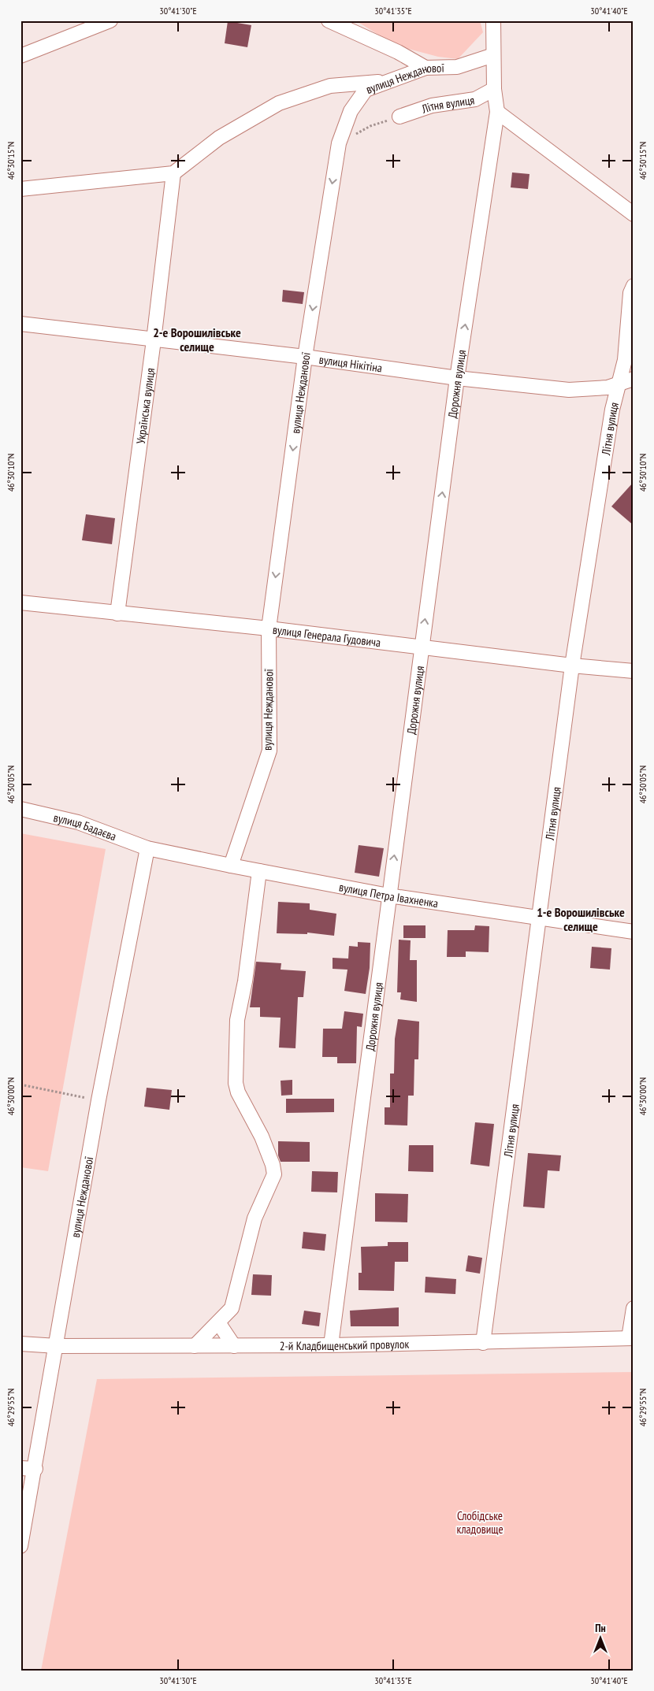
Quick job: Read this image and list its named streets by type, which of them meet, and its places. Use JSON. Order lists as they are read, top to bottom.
{
  "streets": {
    "street": [
      "вулиця Нежданової",
      "Літня вулиця",
      "вулиця Нікітіна",
      "Дорожня вулиця",
      "Українська вулиця",
      "вулиця Генерала Гудовича",
      "вулиця Бадаєва",
      "вулиця Петра Івахненка",
      "2-й Кладбищенський провулок"
    ]
  },
  "crossings": [
    ["вулиця Нежданової", "вулиця Нікітіна"],
    ["вулиця Нежданової", "Дорожня вулиця"],
    ["вулиця Нежданової", "вулиця Генерала Гудовича"],
    ["вулиця Нежданової", "вулиця Бадаєва"],
    ["вулиця Нежданової", "вулиця Петра Івахненка"],
    ["вулиця Нежданової", "2-й Кладбищенський провулок"],
    ["Літня вулиця", "вулиця Нікітіна"],
    ["Літня вулиця", "Дорожня вулиця"],
    ["Літня вулиця", "вулиця Генерала Гудовича"],
    ["Літня вулиця", "вулиця Петра Івахненка"],
    ["Літня вулиця", "2-й Кладбищенський провулок"],
    ["вулиця Нікітіна", "Дорожня вулиця"],
    ["вулиця Нікітіна", "Українська вулиця"],
    ["Дорожня вулиця", "вулиця Генерала Гудовича"],
    ["Дорожня вулиця", "вулиця Петра Івахненка"],
    ["Дорожня вулиця", "2-й Кладбищенський провулок"],
    ["Українська вулиця", "вулиця Генерала Гудовича"],
    ["вулиця Бадаєва", "вулиця Петра Івахненка"]
  ],
  "one_way": ["Дорожня вулиця"],
  "districts": ["2-е Ворошилівське селище", "1-е Ворошилівське селище"],
  "parks": ["Слобідське кладовище"],
  "north": "top",
  "coordinates": [
    "30°41'30\"E",
    "30°41'35\"E",
    "30°41'40\"E",
    "46°30'15\"N",
    "46°30'10\"N",
    "46°30'05\"N",
    "46°30'00\"N",
    "46°29'55\"N"
  ]
}
